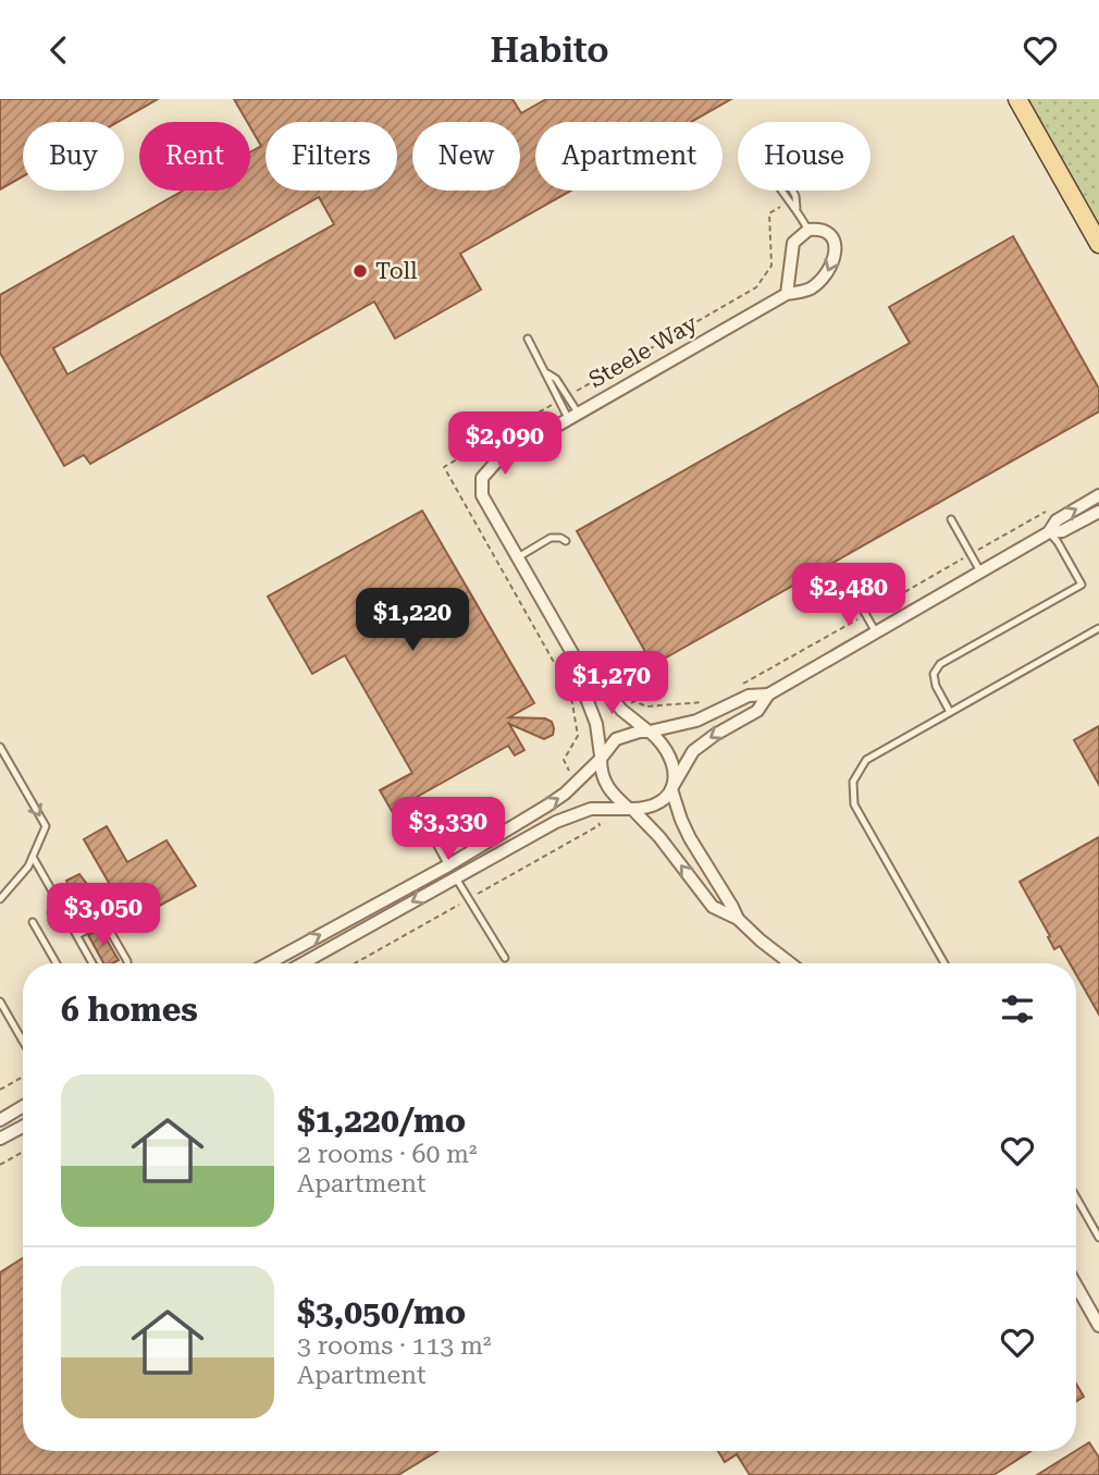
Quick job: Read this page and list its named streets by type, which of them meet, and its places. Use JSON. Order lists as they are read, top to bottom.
{
  "streets": {
    "street": ["Steele Way"]
  },
  "places": ["Toll"],
  "page": {
    "header": "Habito",
    "chip": [
      "Buy",
      "Rent",
      "Filters",
      "New",
      "Apartment",
      "House"
    ],
    "price": [
      "$2,090",
      "$2,480",
      "$1,220",
      "$1,270",
      "$3,330",
      "$3,050"
    ],
    "heading": "6 homes",
    "list": [
      {
        "name": "$1,220/mo",
        "note": "2 rooms · 60 m² · Apartment"
      },
      {
        "name": "$3,050/mo",
        "note": "3 rooms · 113 m² · Apartment"
      }
    ]
  }
}
